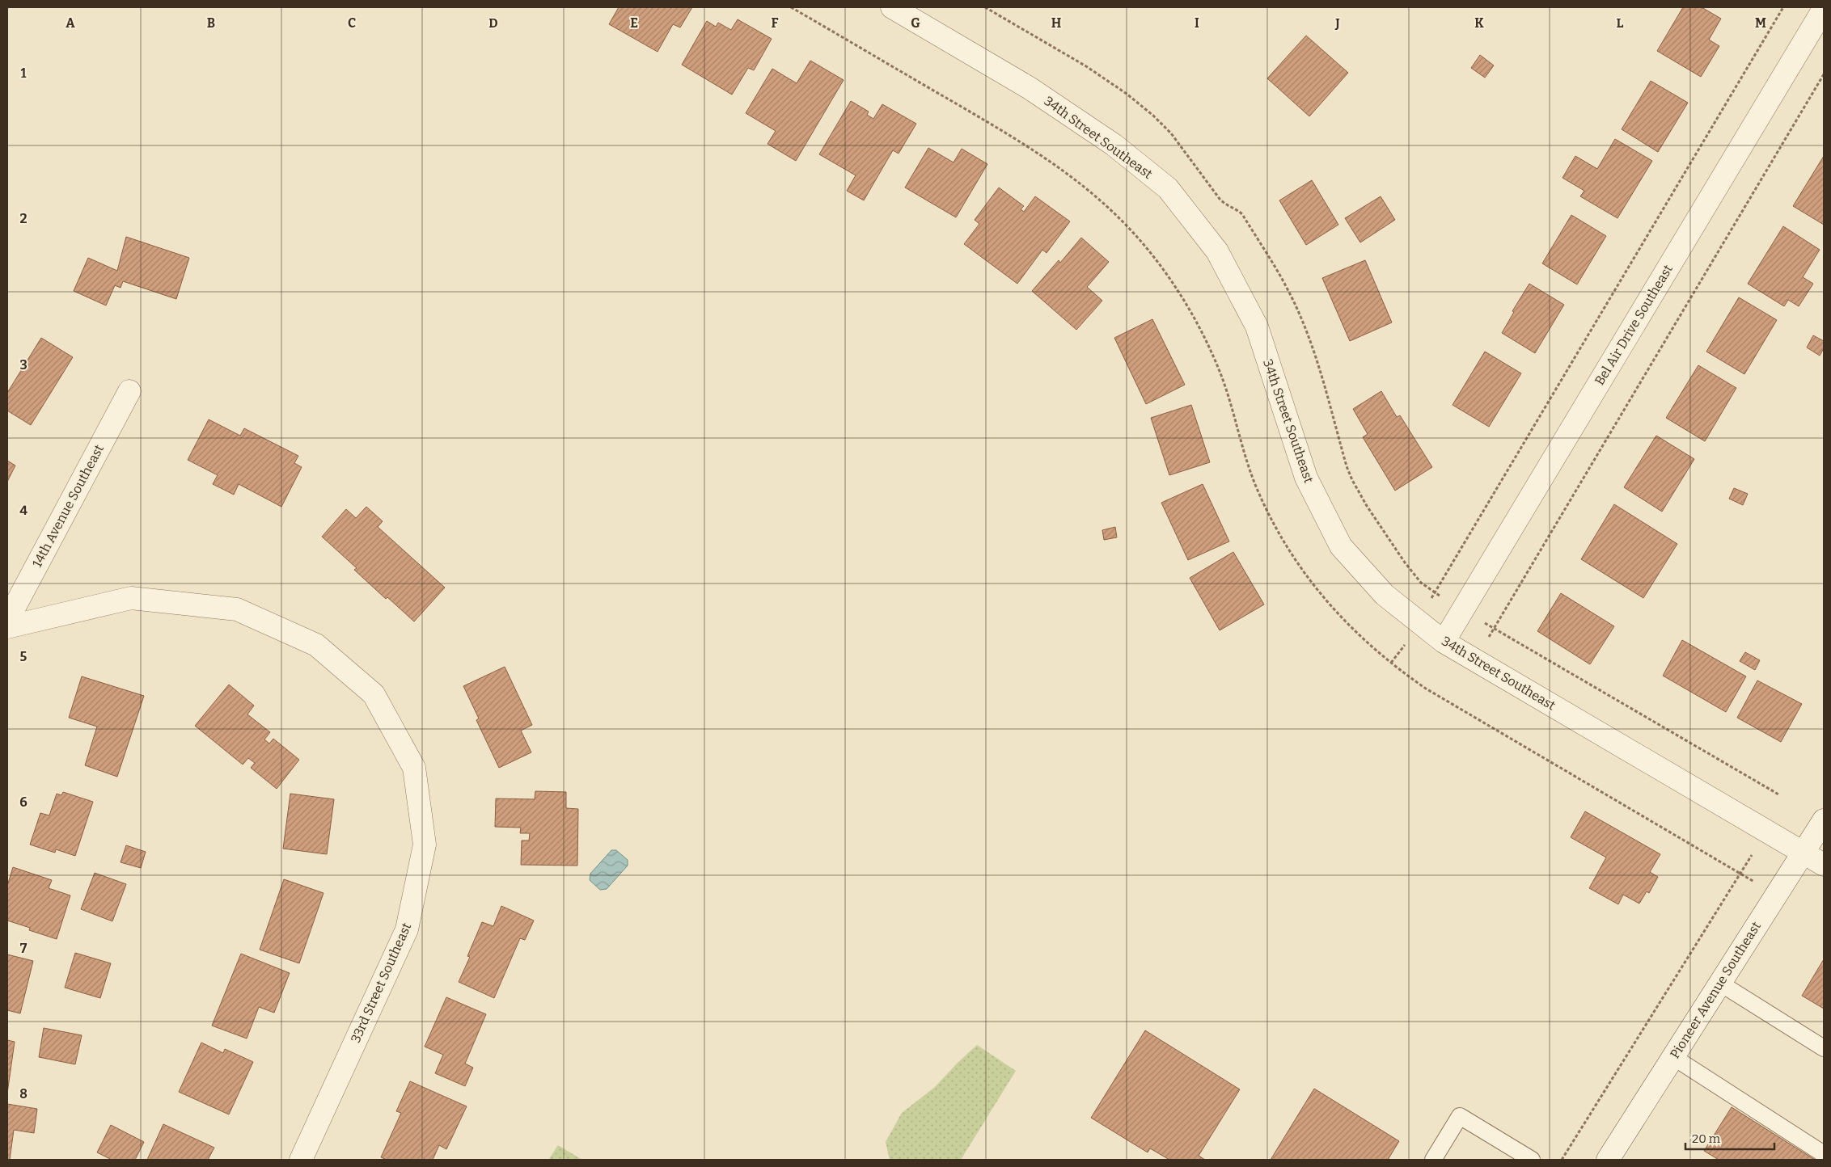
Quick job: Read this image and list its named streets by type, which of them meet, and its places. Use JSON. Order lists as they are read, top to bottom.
{
  "streets": {
    "street": [
      "34th Street Southeast",
      "Bel Air Drive Southeast",
      "14th Avenue Southeast",
      "33rd Street Southeast",
      "Pioneer Avenue Southeast"
    ]
  },
  "crossings": [
    ["34th Street Southeast", "Bel Air Drive Southeast"],
    ["34th Street Southeast", "Pioneer Avenue Southeast"]
  ],
  "scale_bar": "20 m",
  "grid": {
    "columns": [
      "A",
      "B",
      "C",
      "D",
      "E",
      "F",
      "G",
      "H",
      "I",
      "J",
      "K",
      "L",
      "M"
    ],
    "rows": [
      "1",
      "2",
      "3",
      "4",
      "5",
      "6",
      "7",
      "8"
    ]
  }
}
